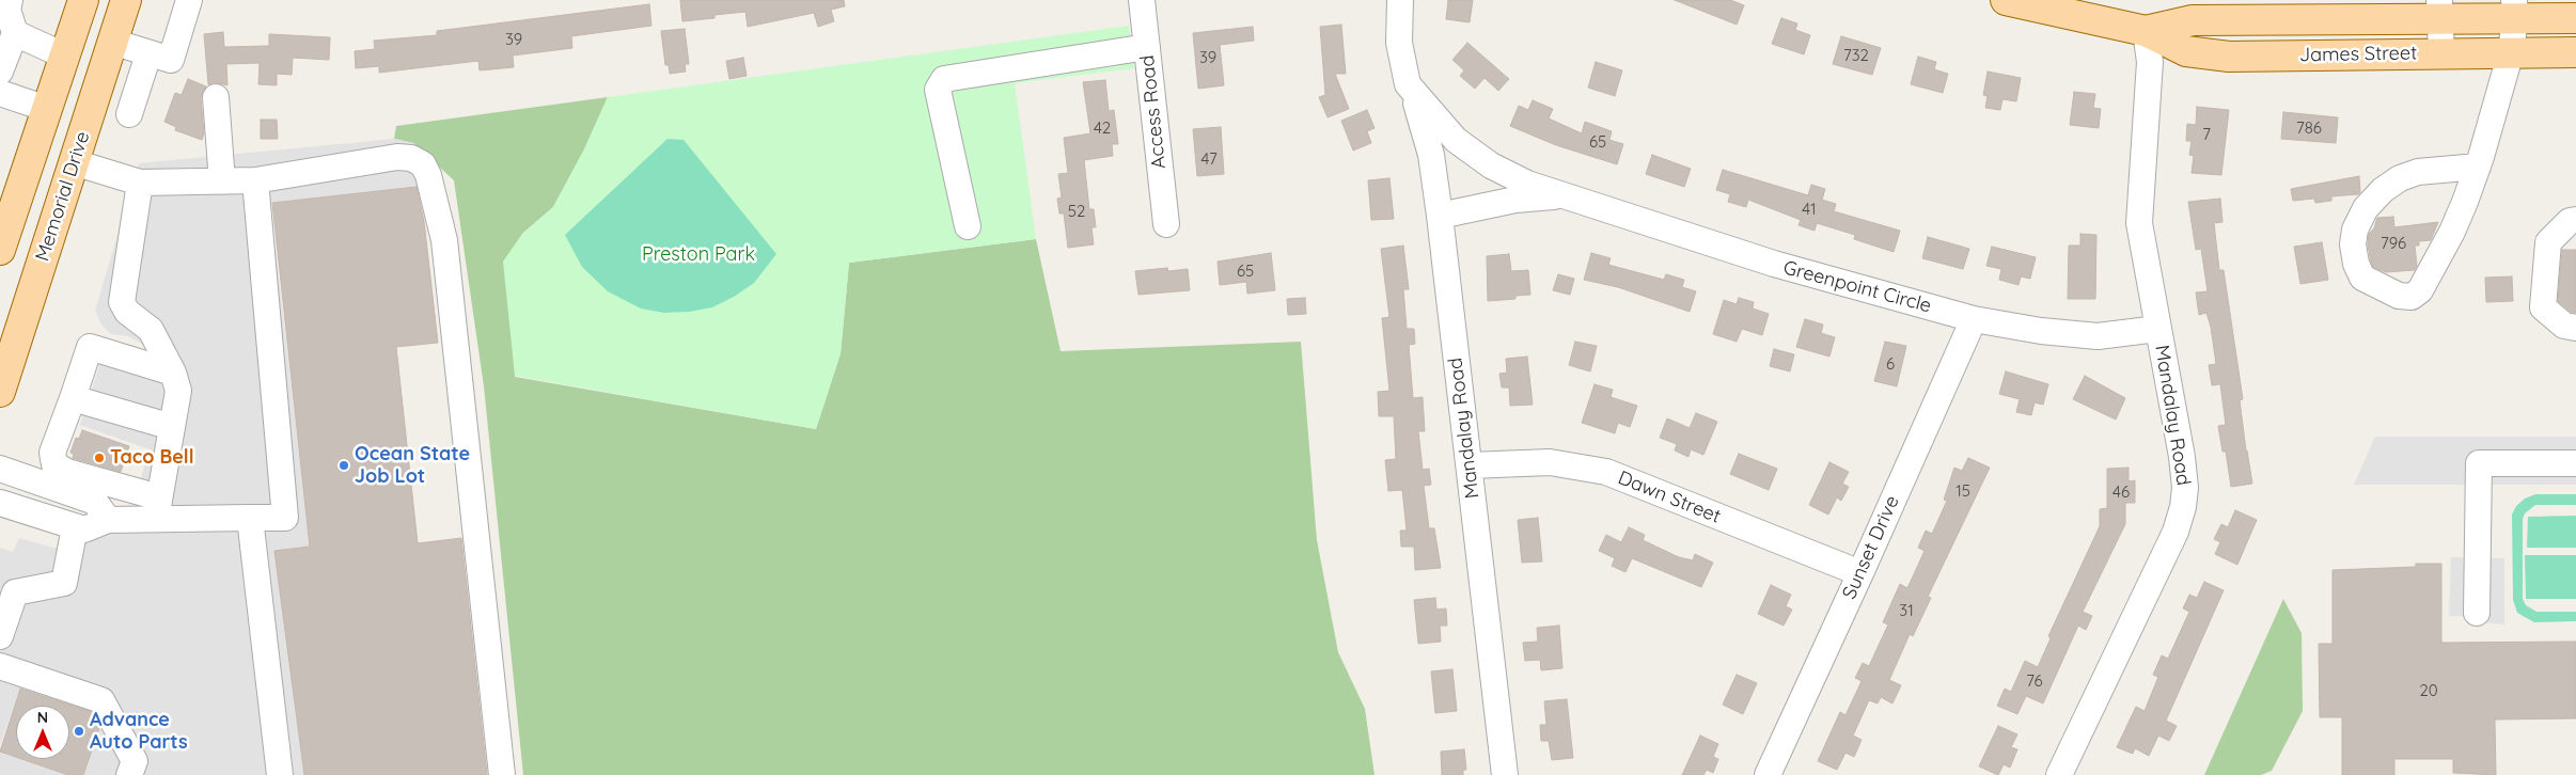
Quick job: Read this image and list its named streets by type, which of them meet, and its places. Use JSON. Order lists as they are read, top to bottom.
{
  "streets": {
    "main road": ["James Street", "Memorial Drive"],
    "street": [
      "Access Road",
      "Greenpoint Circle",
      "Mandalay Road",
      "Dawn Street",
      "Sunset Drive"
    ]
  },
  "crossings": [
    ["James Street", "Mandalay Road"],
    ["Greenpoint Circle", "Mandalay Road"],
    ["Greenpoint Circle", "Sunset Drive"],
    ["Mandalay Road", "Dawn Street"],
    ["Dawn Street", "Sunset Drive"]
  ],
  "parks": ["Preston Park"],
  "places": ["Taco Bell", "Ocean State Job Lot", "Advance Auto Parts"],
  "house_numbers": [
    "39",
    "732",
    "39",
    "42",
    "786",
    "7",
    "65",
    "47",
    "41",
    "52",
    "796",
    "65",
    "6",
    "15",
    "46",
    "31",
    "76",
    "20"
  ],
  "north": "top"
}
